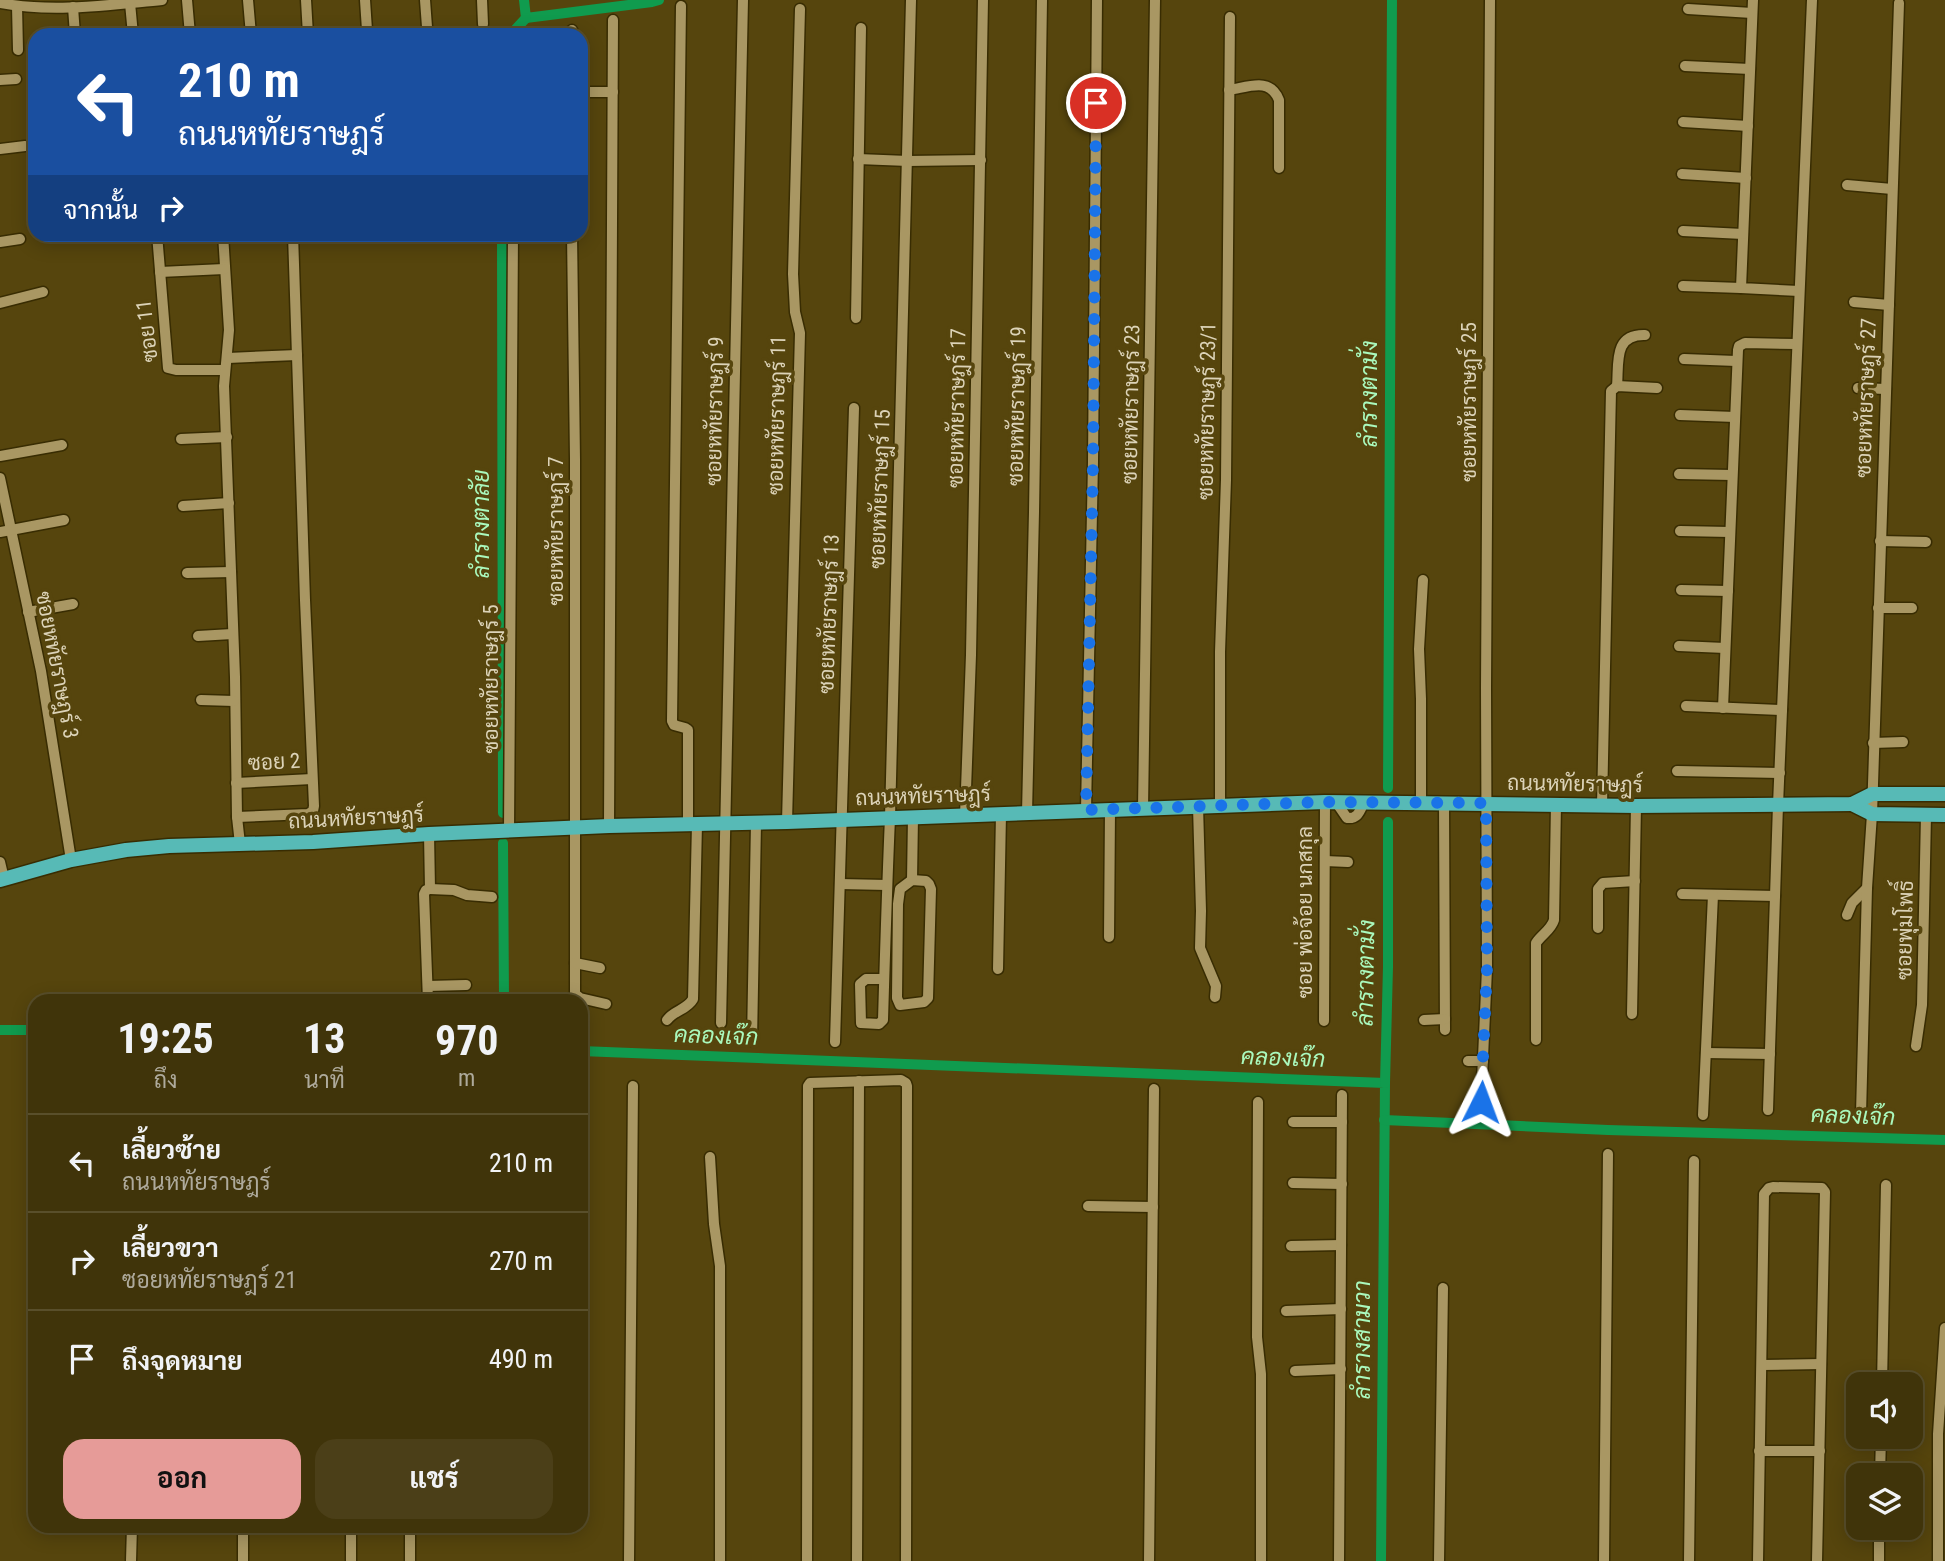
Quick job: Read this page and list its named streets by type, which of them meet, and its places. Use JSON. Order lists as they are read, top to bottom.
{
  "streets": {
    "main road": ["ถนนหทัยราษฎร์"],
    "street": [
      "ซอย 11",
      "ซอยหทัยราษฎร์ 27",
      "ซอยหทัยราษฎร์ 25",
      "ซอยหทัยราษฎร์ 23",
      "ซอยหทัยราษฎร์ 19",
      "ซอยหทัยราษฎร์ 17",
      "ซอยหทัยราษฎร์ 9",
      "ซอยหทัยราษฎร์ 23/1",
      "ซอยหทัยราษฎร์ 11",
      "ซอยหทัยราษฎร์ 15",
      "ซอยหทัยราษฎร์ 7",
      "ซอยหทัยราษฎร์ 13",
      "ซอยหทัยราษฎร์ 3",
      "ซอยหทัยราษฎร์ 5",
      "ซอย 2",
      "ซอย พ่อจ้อย นกสกุล",
      "ซอยพุ่มโพธิ์"
    ]
  },
  "crossings": [
    ["ซอยหทัยราษฎร์ 27", "ถนนหทัยราษฎร์"],
    ["ซอยหทัยราษฎร์ 25", "ถนนหทัยราษฎร์"],
    ["ซอยหทัยราษฎร์ 23", "ถนนหทัยราษฎร์"],
    ["ซอยหทัยราษฎร์ 19", "ถนนหทัยราษฎร์"],
    ["ซอยหทัยราษฎร์ 17", "ถนนหทัยราษฎร์"],
    ["ซอยหทัยราษฎร์ 9", "ถนนหทัยราษฎร์"],
    ["ซอยหทัยราษฎร์ 23/1", "ถนนหทัยราษฎร์"],
    ["ซอยหทัยราษฎร์ 11", "ถนนหทัยราษฎร์"],
    ["ซอยหทัยราษฎร์ 15", "ถนนหทัยราษฎร์"],
    ["ซอยหทัยราษฎร์ 7", "ถนนหทัยราษฎร์"],
    ["ซอยหทัยราษฎร์ 13", "ถนนหทัยราษฎร์"],
    ["ซอยหทัยราษฎร์ 3", "ถนนหทัยราษฎร์"],
    ["ซอยหทัยราษฎร์ 5", "ถนนหทัยราษฎร์"],
    ["ถนนหทัยราษฎร์", "ซอย พ่อจ้อย นกสกุล"],
    ["ถนนหทัยราษฎร์", "ซอยพุ่มโพธิ์"]
  ],
  "water": [
    "ลำรางตามั่ง",
    "ลำรางตาลัย",
    "คลองเจ๊ก",
    "ลำรางสามวา"
  ],
  "page": {
    "turn": ["210 m", "ถนนหทัยราษฎร์"],
    "then": "จากนั้น",
    "eta": [
      "19:25",
      "ถึง",
      "13",
      "นาที",
      "970",
      "m"
    ],
    "list": [
      {
        "name": "เลี้ยวซ้าย",
        "note": "ถนนหทัยราษฎร์",
        "value": "210 m"
      },
      {
        "name": "เลี้ยวขวา",
        "note": "ซอยหทัยราษฎร์ 21",
        "value": "270 m"
      },
      {
        "name": "ถึงจุดหมาย",
        "value": "490 m"
      }
    ],
    "buttons": ["ออก", "แชร์"]
  }
}
